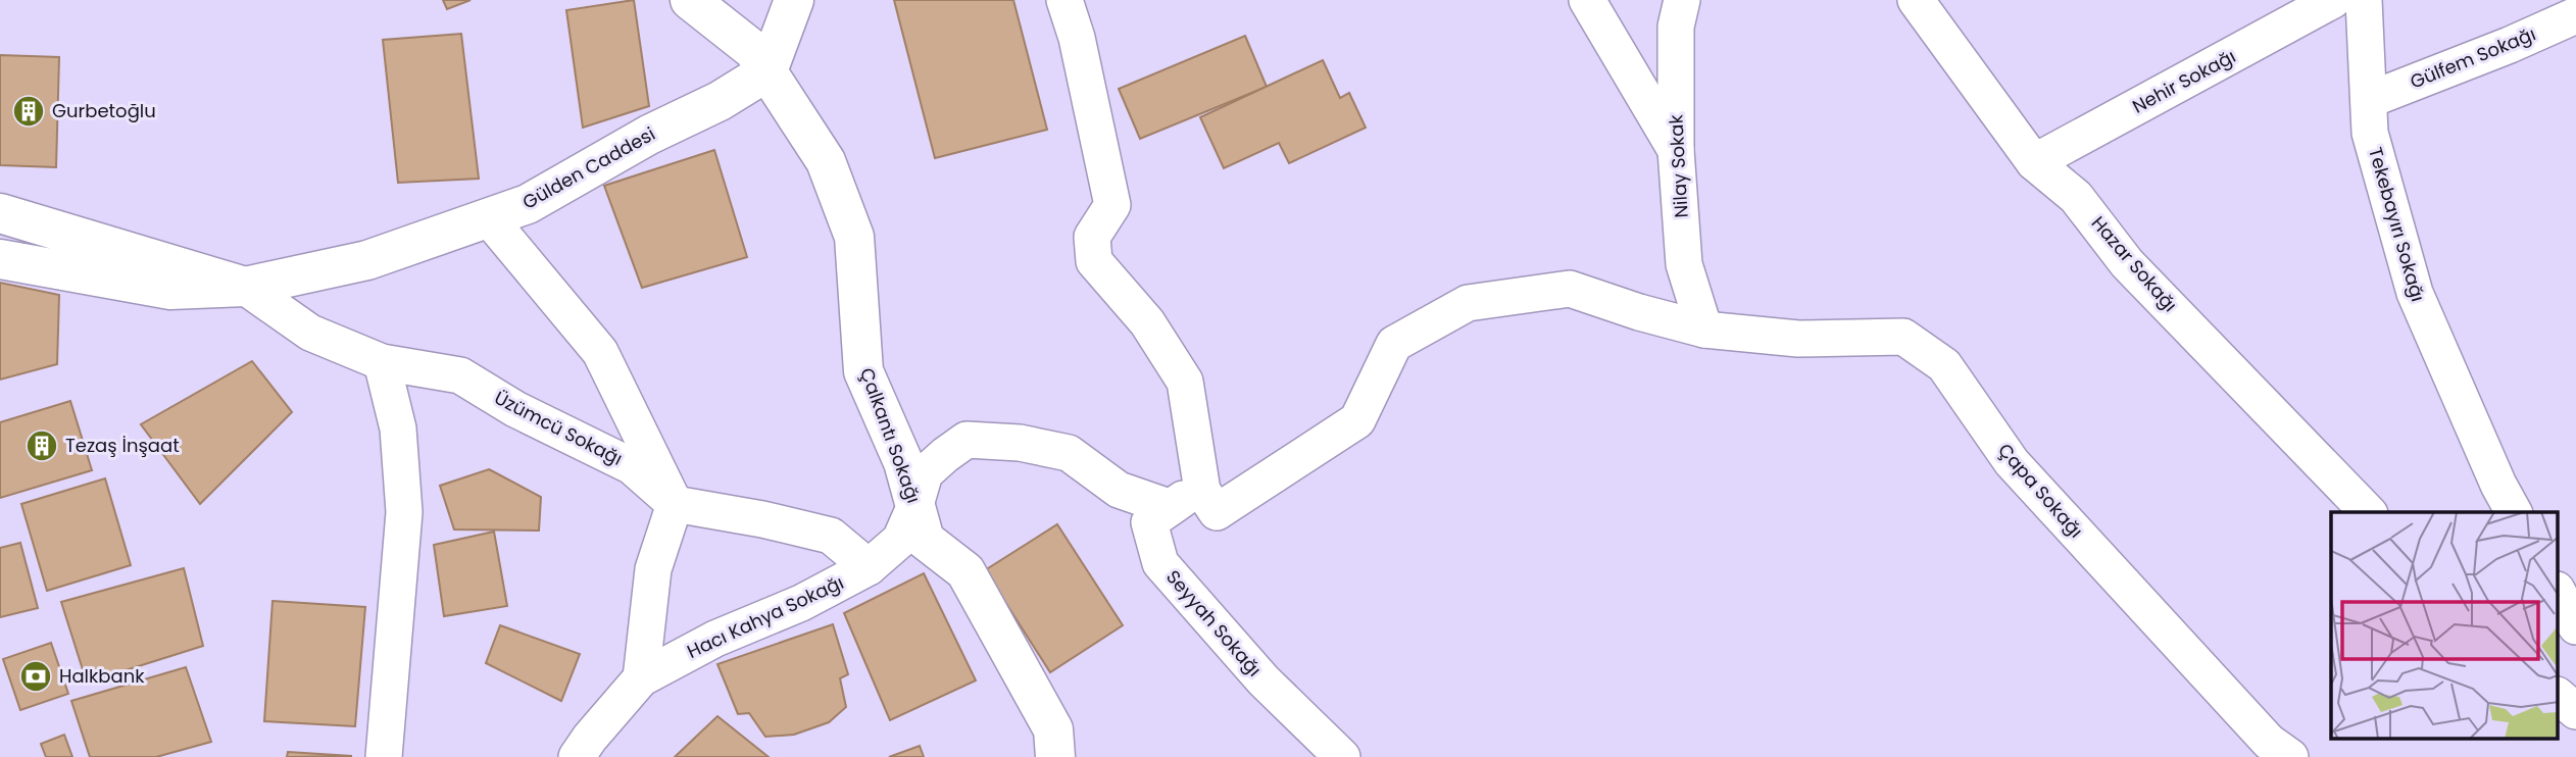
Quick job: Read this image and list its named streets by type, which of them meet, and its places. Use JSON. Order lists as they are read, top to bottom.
{
  "streets": {
    "street": [
      "Gülfem Sokağı",
      "Nehir Sokağı",
      "Nilay Sokak",
      "Gülden Caddesi",
      "Tekebayırı Sokağı",
      "Hazar Sokağı",
      "Üzümcü Sokağı",
      "Çalkantı Sokağı",
      "Çapa Sokağı",
      "Hacı Kahya Sokağı",
      "Seyyah Sokağı"
    ]
  },
  "crossings": [
    ["Gülfem Sokağı", "Tekebayırı Sokağı"],
    ["Nehir Sokağı", "Hazar Sokağı"],
    ["Nilay Sokak", "Çapa Sokağı"],
    ["Gülden Caddesi", "Üzümcü Sokağı"],
    ["Gülden Caddesi", "Çalkantı Sokağı"],
    ["Çalkantı Sokağı", "Hacı Kahya Sokağı"],
    ["Hacı Kahya Sokağı", "Seyyah Sokağı"]
  ],
  "places": {
    "building": ["Gurbetoğlu", "Tezaş İnşaat"],
    "bank": ["Halkbank"]
  }
}
